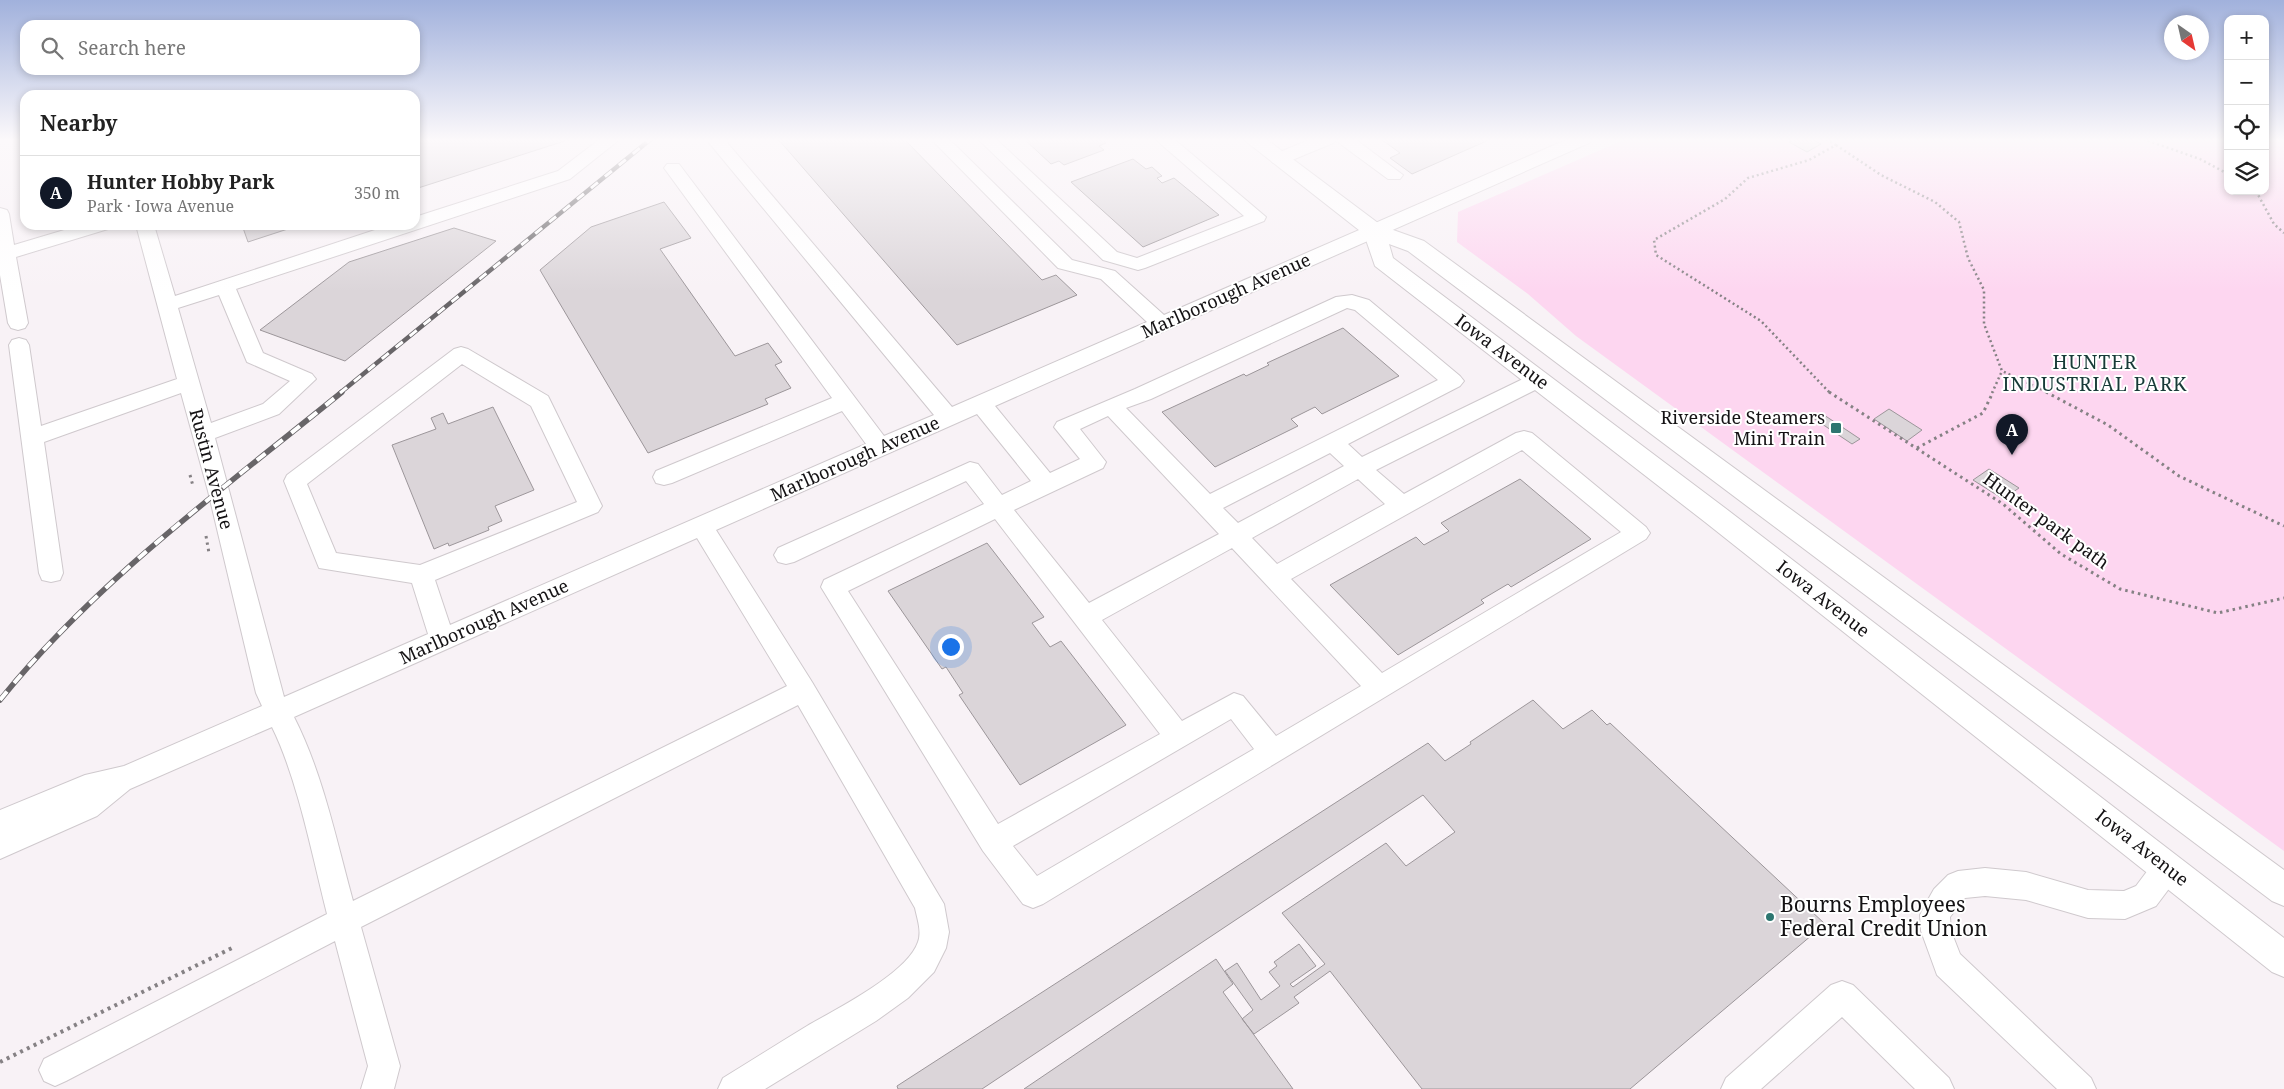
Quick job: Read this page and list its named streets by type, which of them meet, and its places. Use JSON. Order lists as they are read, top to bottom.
{
  "streets": {
    "main road": ["Iowa Avenue"],
    "street": ["Marlborough Avenue", "Rustin Avenue"],
    "path": ["Hunter park path"]
  },
  "crossings": [
    ["Marlborough Avenue", "Iowa Avenue"],
    ["Marlborough Avenue", "Rustin Avenue"]
  ],
  "districts": ["HUNTER INDUSTRIAL PARK"],
  "places": {
    "transit": ["Riverside Steamers Mini Train"],
    "other": ["Bourns Employees Federal Credit Union"]
  },
  "north": "bottom right",
  "page": {
    "map_buttons": ["+", "−"],
    "search": "Search here",
    "heading": "Nearby",
    "list": [
      {
        "mark": "A",
        "name": "Hunter Hobby Park",
        "note": "Park · Iowa Avenue",
        "value": "350 m"
      }
    ],
    "pins": "A"
  }
}
